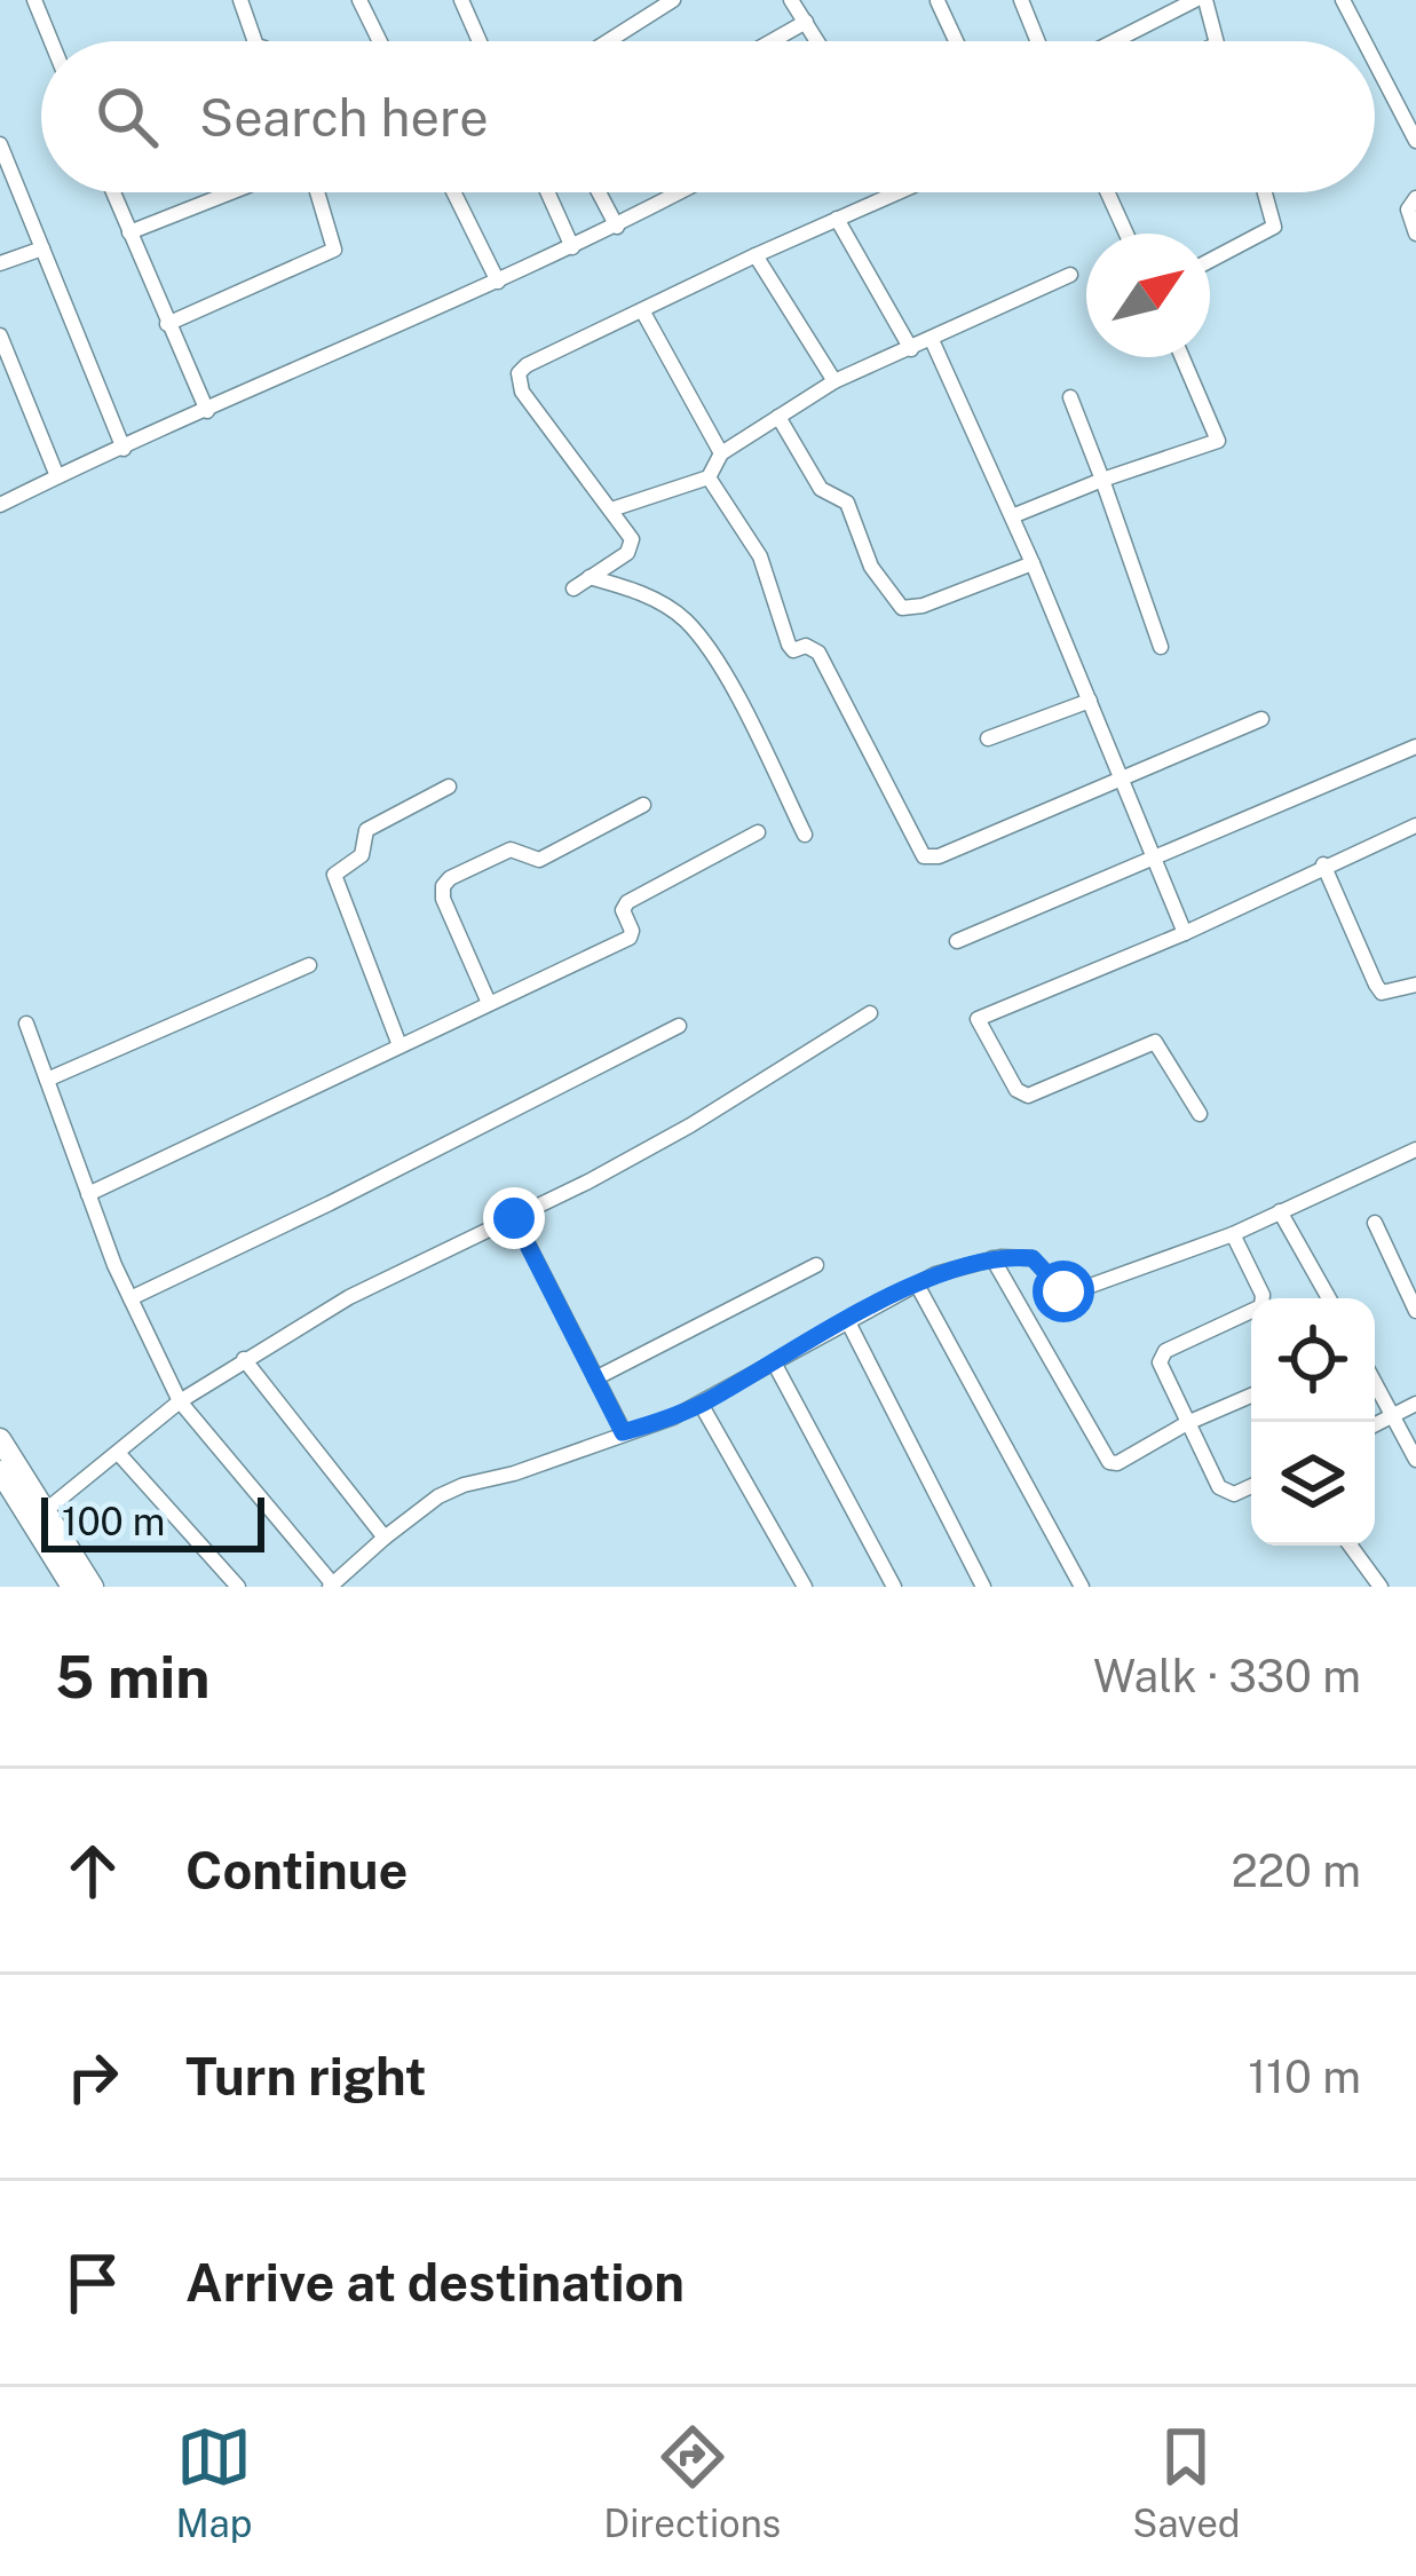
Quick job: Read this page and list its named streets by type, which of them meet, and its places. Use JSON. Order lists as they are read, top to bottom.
{
  "scale_bar": "100 m",
  "north": "top right",
  "page": {
    "search": "Search here",
    "scale": "100 m",
    "heading": ["5 min", "Walk · 330 m"],
    "list": [
      ["Continue", "220 m"],
      ["Turn right", "110 m"],
      "Arrive at destination"
    ],
    "nav": ["Map", "Directions", "Saved"]
  }
}
